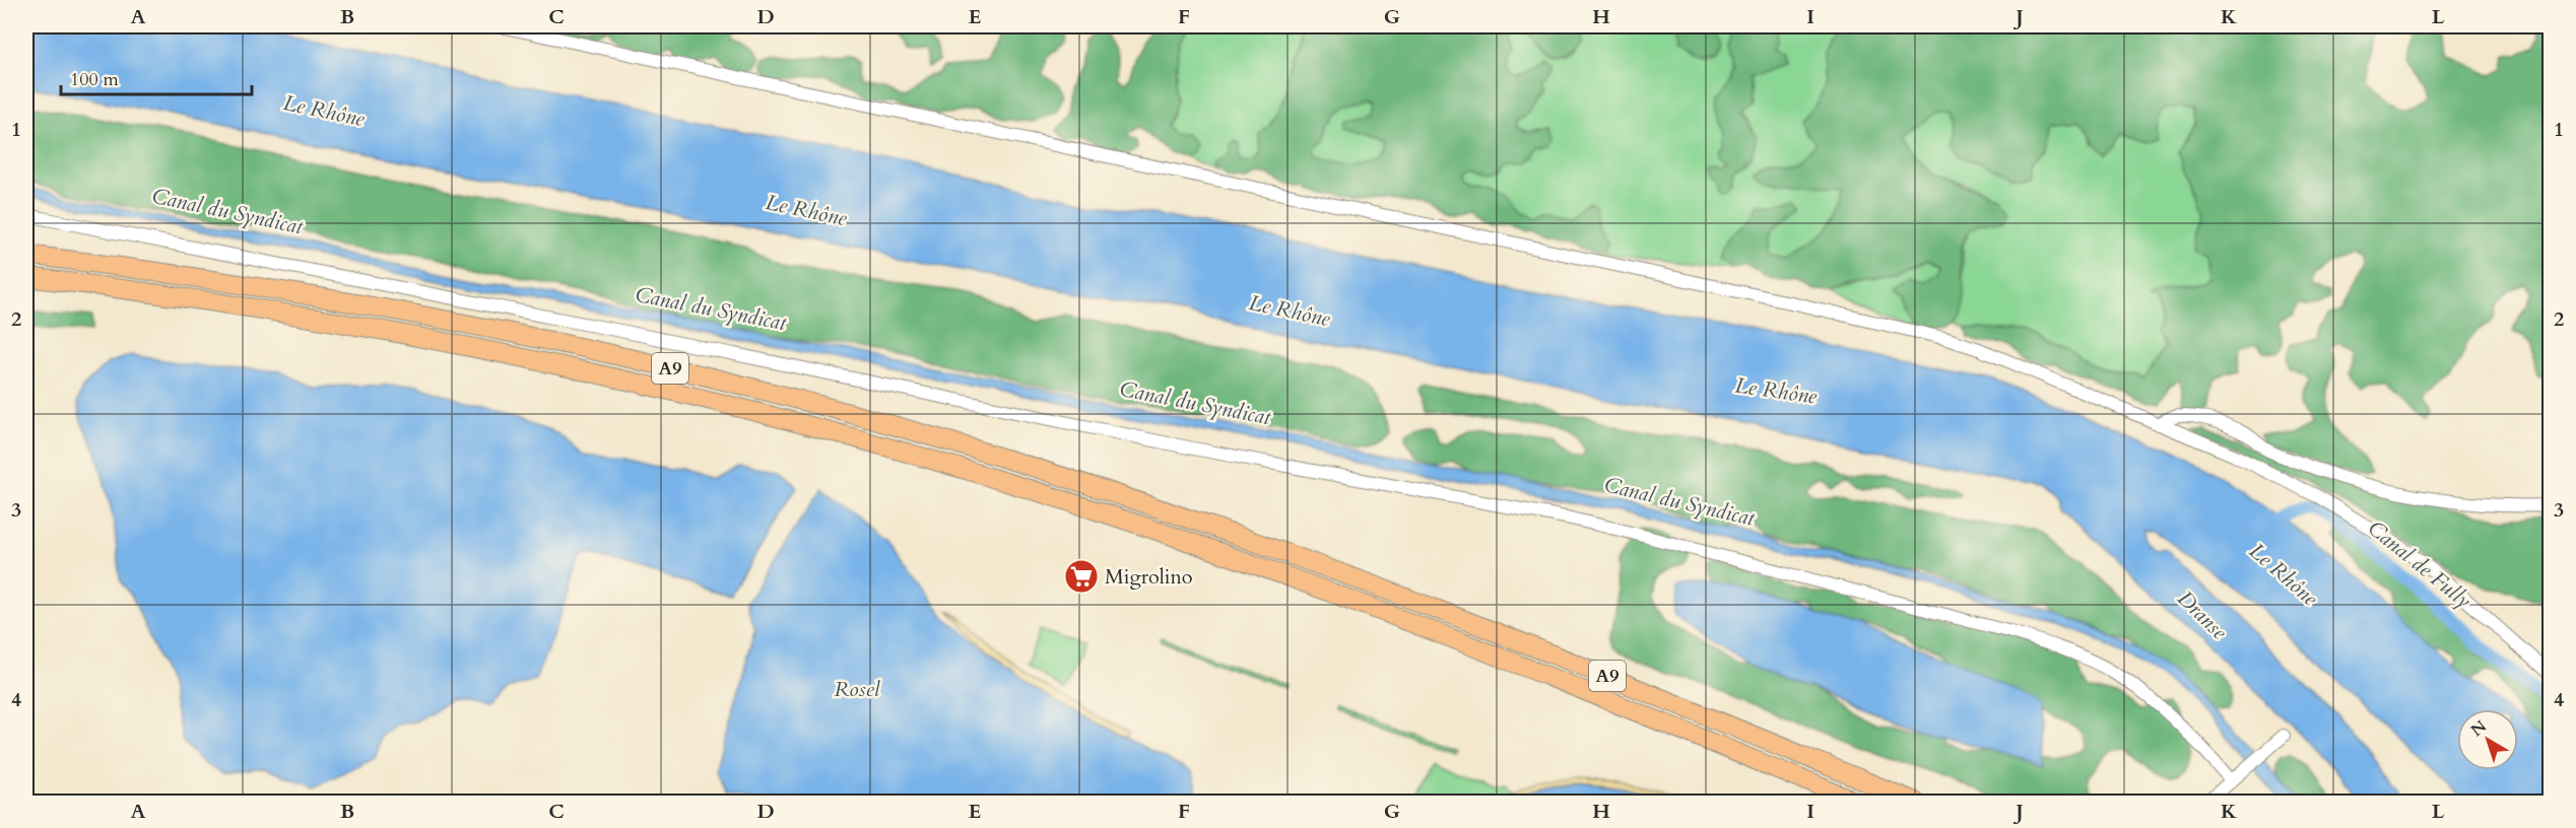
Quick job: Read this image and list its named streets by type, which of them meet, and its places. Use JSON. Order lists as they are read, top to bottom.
{
  "streets": {
    "highway": ["A9"]
  },
  "water": [
    "Le Rhône",
    "Canal du Syndicat",
    "Canal de Fully",
    "Dranse",
    "Rosel"
  ],
  "places": {
    "supermarket": ["Migrolino"]
  },
  "scale_bar": "100 m",
  "north": "top left",
  "grid": {
    "columns": [
      "A",
      "B",
      "C",
      "D",
      "E",
      "F",
      "G",
      "H",
      "I",
      "J",
      "K",
      "L"
    ],
    "rows": [
      "1",
      "2",
      "3",
      "4"
    ]
  }
}
